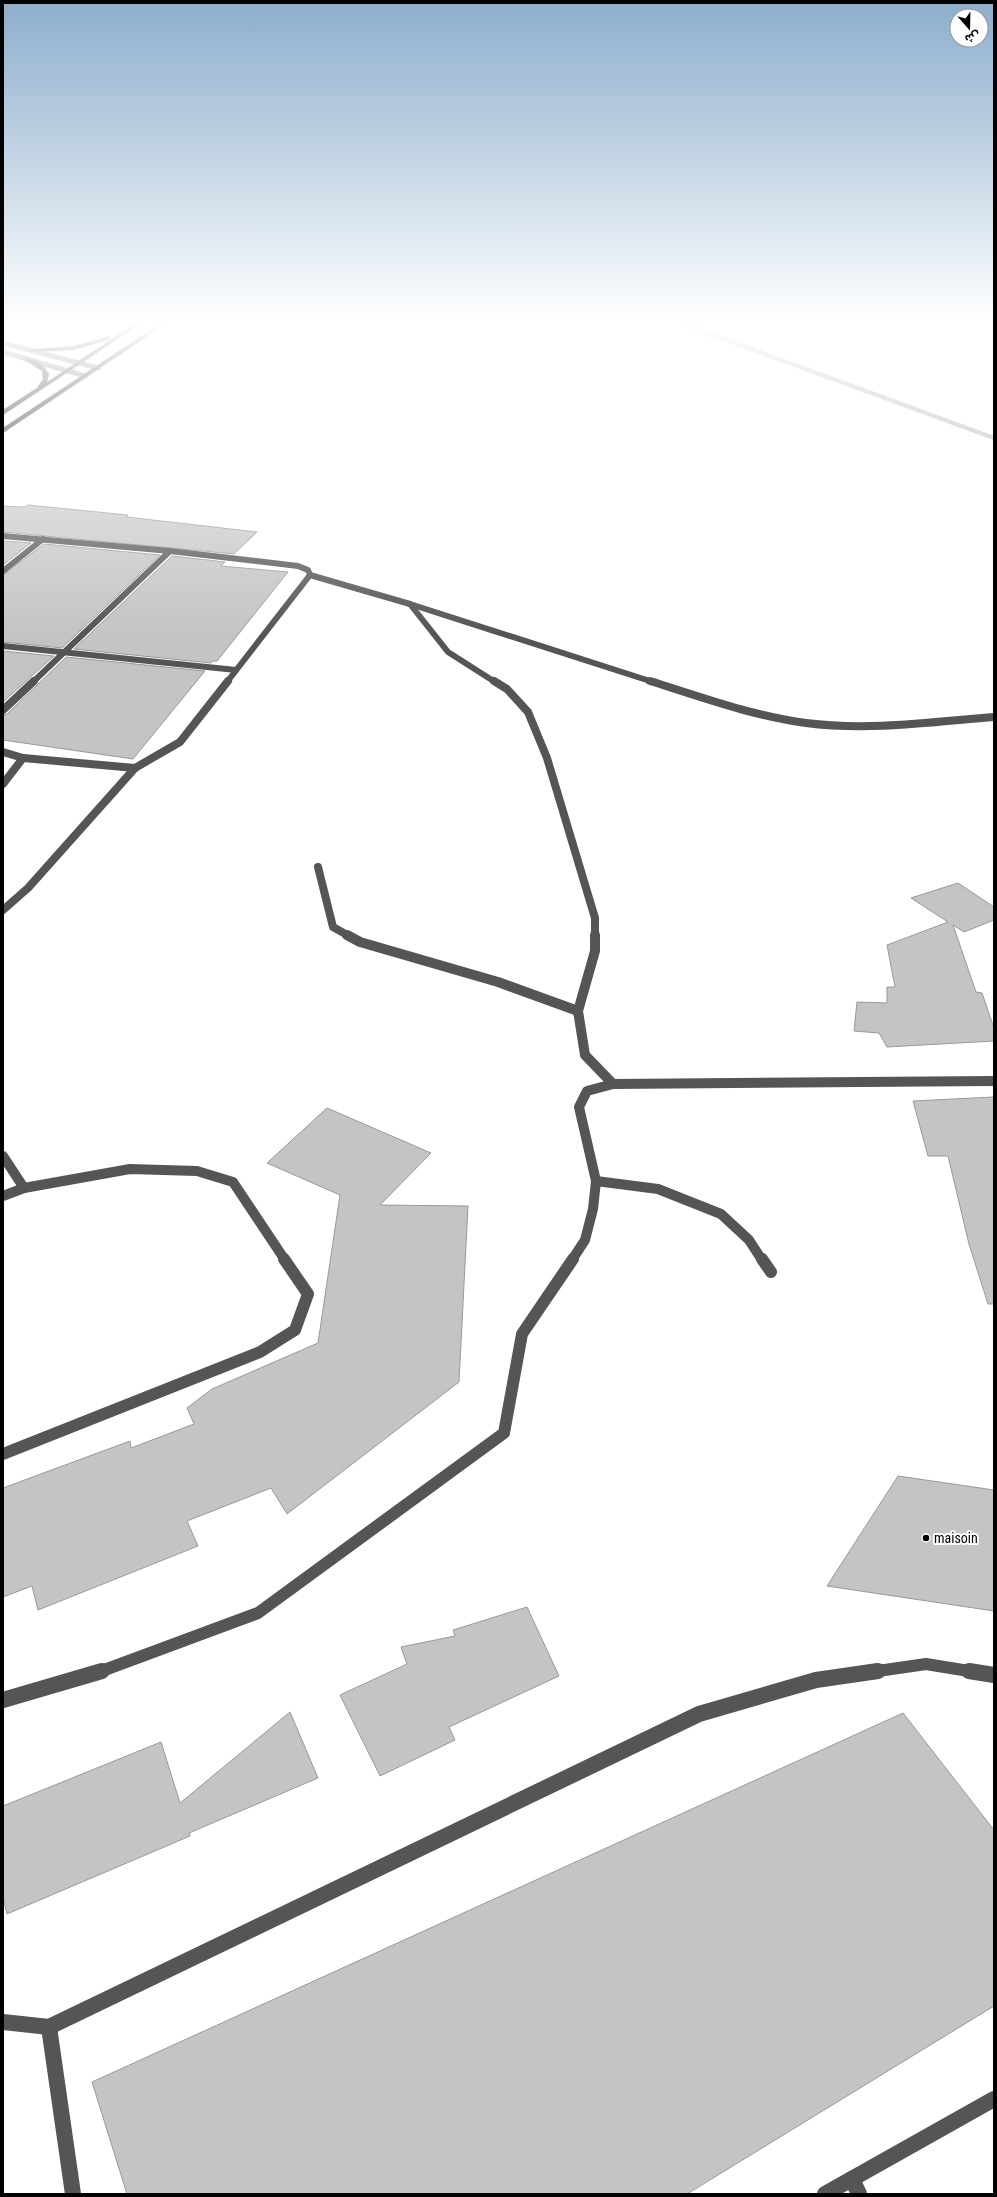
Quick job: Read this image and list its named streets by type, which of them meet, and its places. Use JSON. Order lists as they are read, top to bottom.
{
  "places": ["maisoin"],
  "north": "bottom"
}
